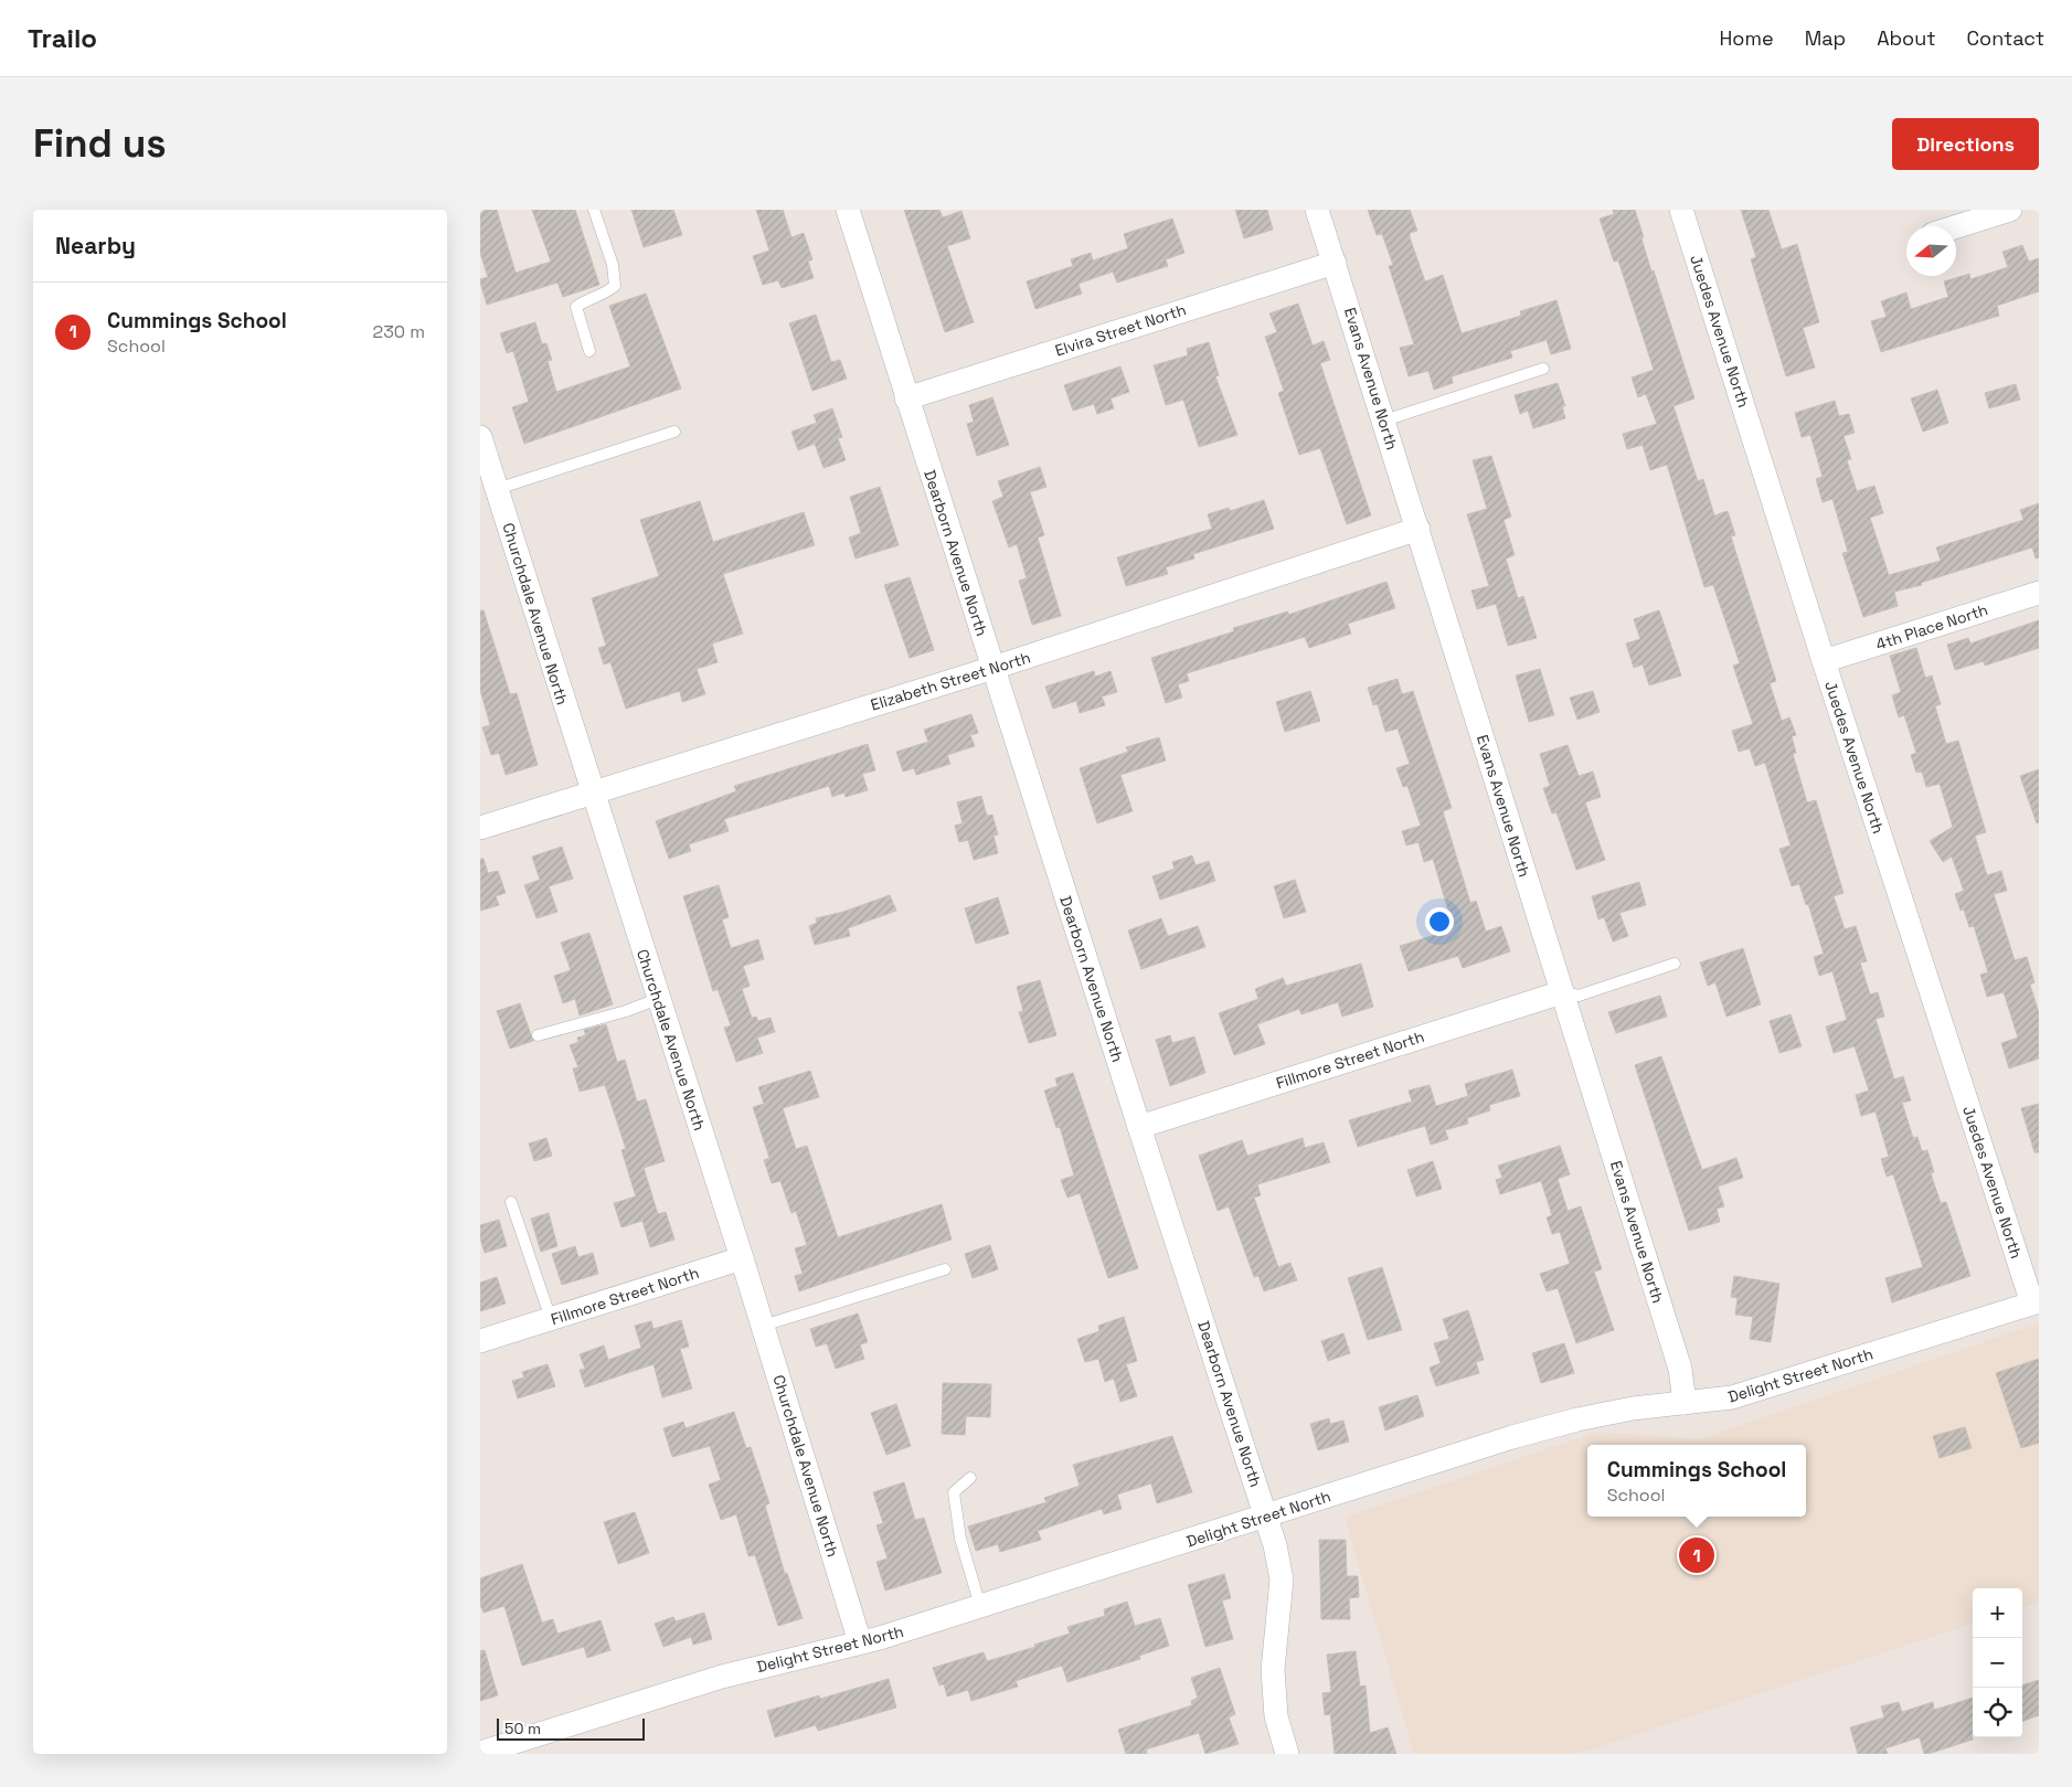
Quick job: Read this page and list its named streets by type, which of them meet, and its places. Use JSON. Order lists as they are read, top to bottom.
{
  "streets": {
    "street": [
      "Elvira Street North",
      "Juedes Avenue North",
      "Evans Avenue North",
      "Dearborn Avenue North",
      "Churchdale Avenue North",
      "4th Place North",
      "Elizabeth Street North",
      "Fillmore Street North",
      "Delight Street North"
    ]
  },
  "crossings": [
    ["Elvira Street North", "Evans Avenue North"],
    ["Elvira Street North", "Dearborn Avenue North"],
    ["Juedes Avenue North", "4th Place North"],
    ["Juedes Avenue North", "Delight Street North"],
    ["Evans Avenue North", "Elizabeth Street North"],
    ["Evans Avenue North", "Fillmore Street North"],
    ["Evans Avenue North", "Delight Street North"],
    ["Dearborn Avenue North", "Elizabeth Street North"],
    ["Dearborn Avenue North", "Fillmore Street North"],
    ["Dearborn Avenue North", "Delight Street North"],
    ["Churchdale Avenue North", "Elizabeth Street North"],
    ["Churchdale Avenue North", "Fillmore Street North"],
    ["Churchdale Avenue North", "Delight Street North"]
  ],
  "scale_bar": "50 m",
  "north": "left",
  "page": {
    "header": "Trailo",
    "nav": [
      "Home",
      "Map",
      "About",
      "Contact"
    ],
    "buttons": "Directions",
    "title": "Find us",
    "heading": "Nearby",
    "list": [
      {
        "mark": "1",
        "name": "Cummings School",
        "note": "School",
        "value": "230 m"
      }
    ],
    "popup": ["Cummings School", "School"],
    "pins": "1",
    "map_buttons": ["+", "−"],
    "scale": "50 m"
  }
}
